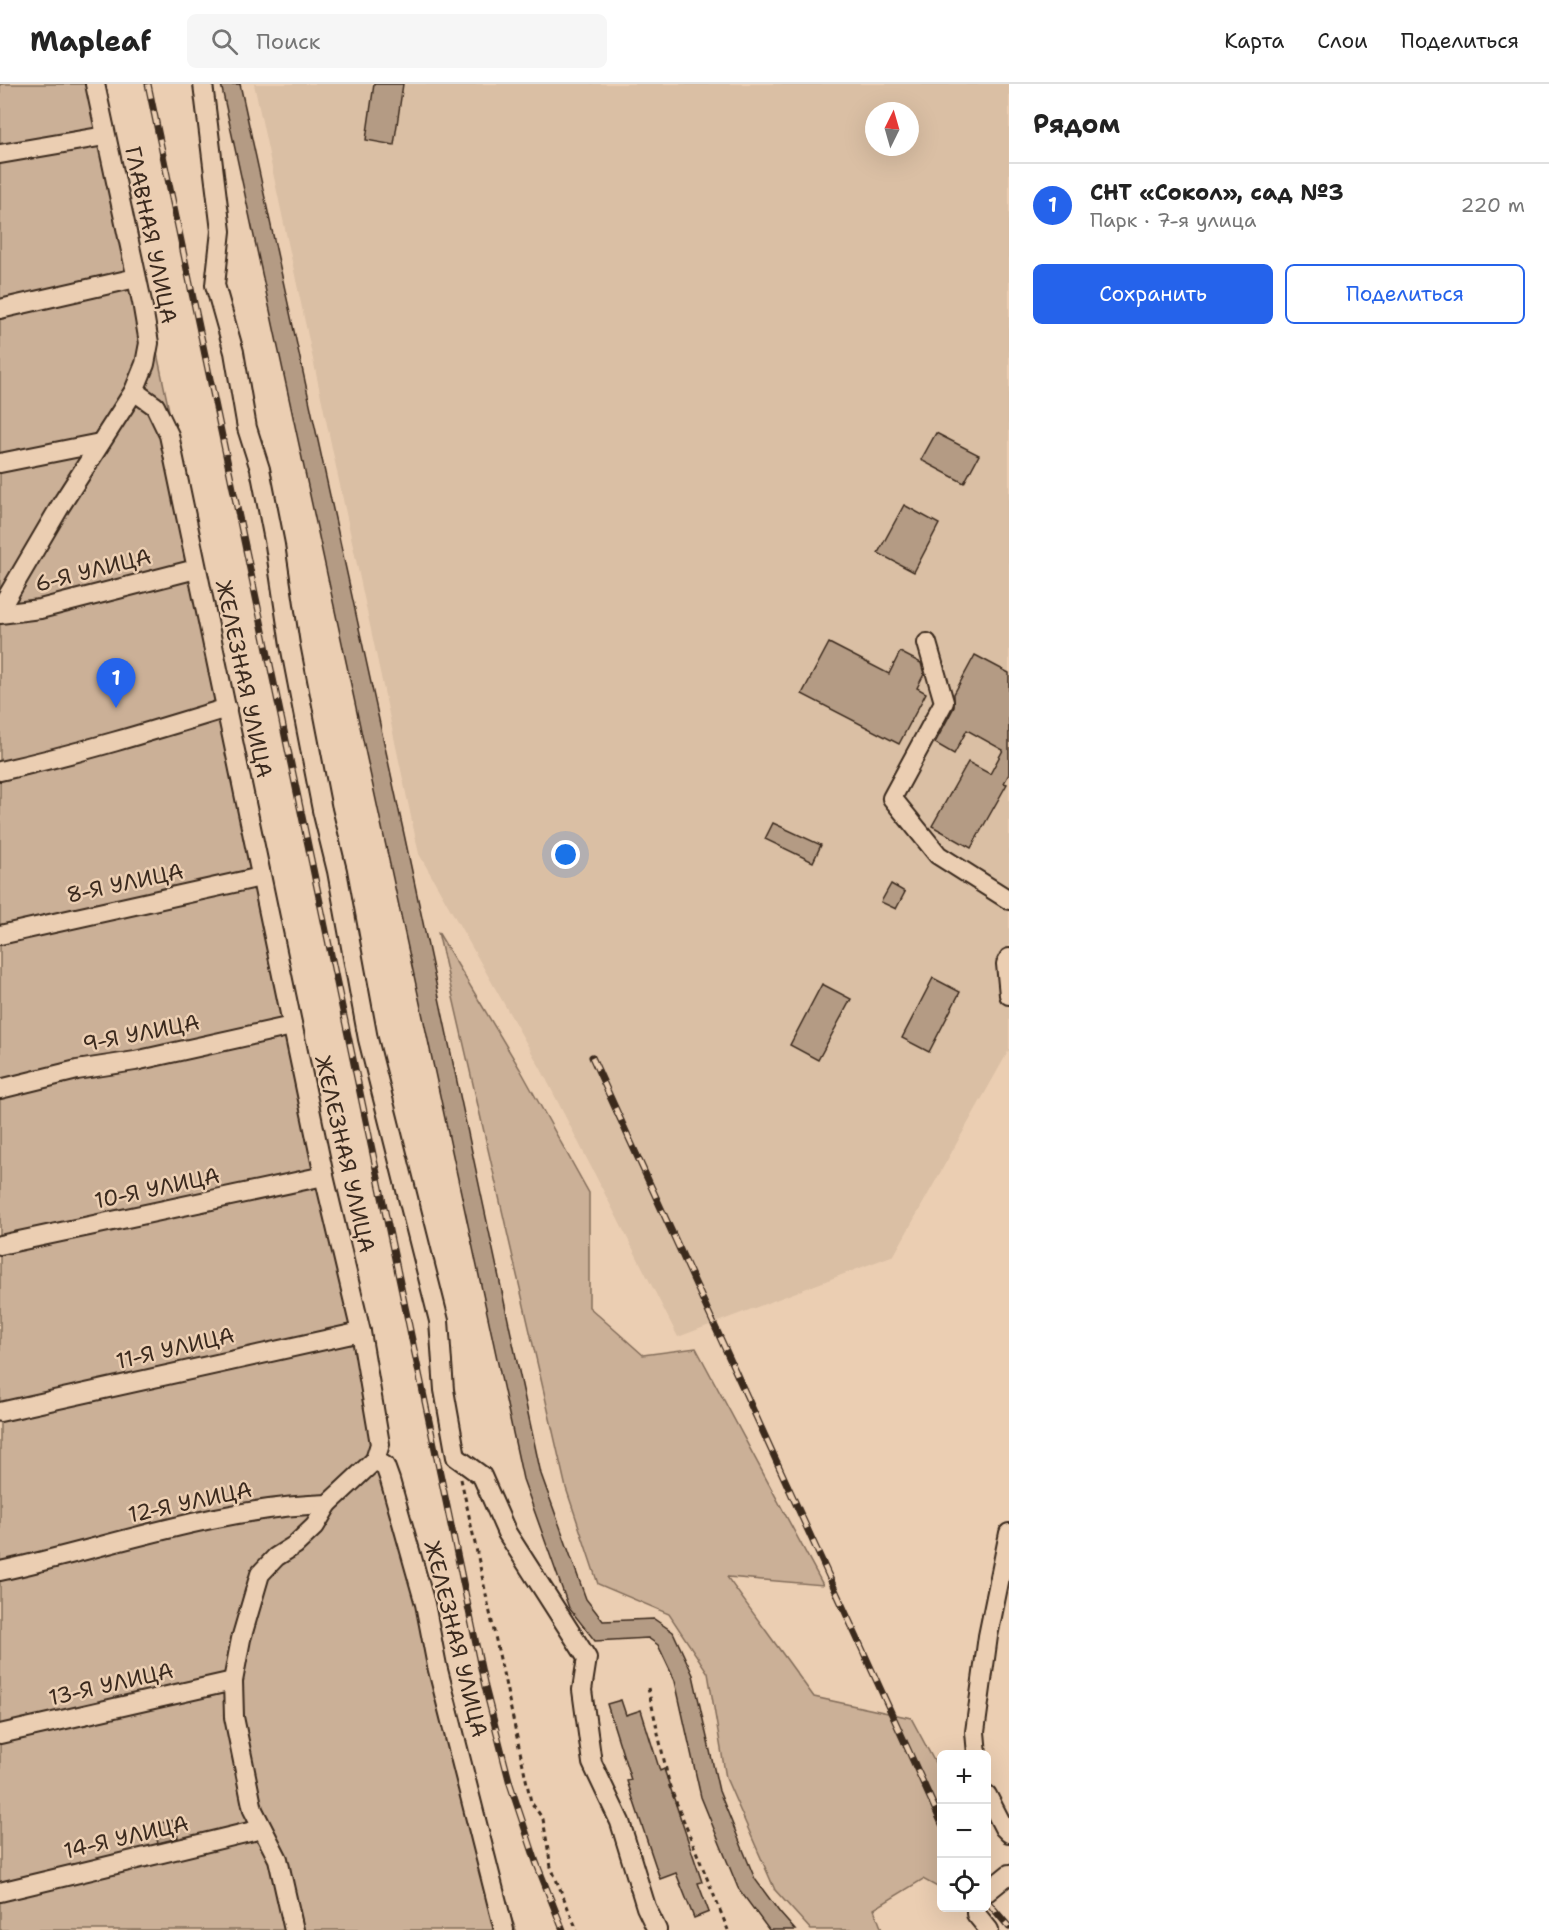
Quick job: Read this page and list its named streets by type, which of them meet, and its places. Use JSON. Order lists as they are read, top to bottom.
{
  "streets": {
    "street": [
      "ГЛАВНАЯ УЛИЦА",
      "6-Я УЛИЦА",
      "ЖЕЛЕЗНАЯ УЛИЦА",
      "8-Я УЛИЦА",
      "9-Я УЛИЦА",
      "10-Я УЛИЦА",
      "11-Я УЛИЦА",
      "12-Я УЛИЦА",
      "13-Я УЛИЦА",
      "14-Я УЛИЦА"
    ]
  },
  "crossings": [
    ["ГЛАВНАЯ УЛИЦА", "6-Я УЛИЦА"],
    ["ГЛАВНАЯ УЛИЦА", "ЖЕЛЕЗНАЯ УЛИЦА"],
    ["6-Я УЛИЦА", "ЖЕЛЕЗНАЯ УЛИЦА"],
    ["ЖЕЛЕЗНАЯ УЛИЦА", "8-Я УЛИЦА"],
    ["ЖЕЛЕЗНАЯ УЛИЦА", "9-Я УЛИЦА"],
    ["ЖЕЛЕЗНАЯ УЛИЦА", "10-Я УЛИЦА"],
    ["ЖЕЛЕЗНАЯ УЛИЦА", "11-Я УЛИЦА"]
  ],
  "north": "top",
  "page": {
    "header": "Mapleaf",
    "search": "Поиск",
    "nav": ["Карта", "Слои", "Поделиться"],
    "heading": "Рядом",
    "list": [
      {
        "mark": "1",
        "name": "СНТ «Сокол», сад №3",
        "note": "Парк · 7-я улица",
        "value": "220 m"
      }
    ],
    "buttons": ["Сохранить", "Поделиться"],
    "pins": "1",
    "map_buttons": ["+", "−"]
  }
}
